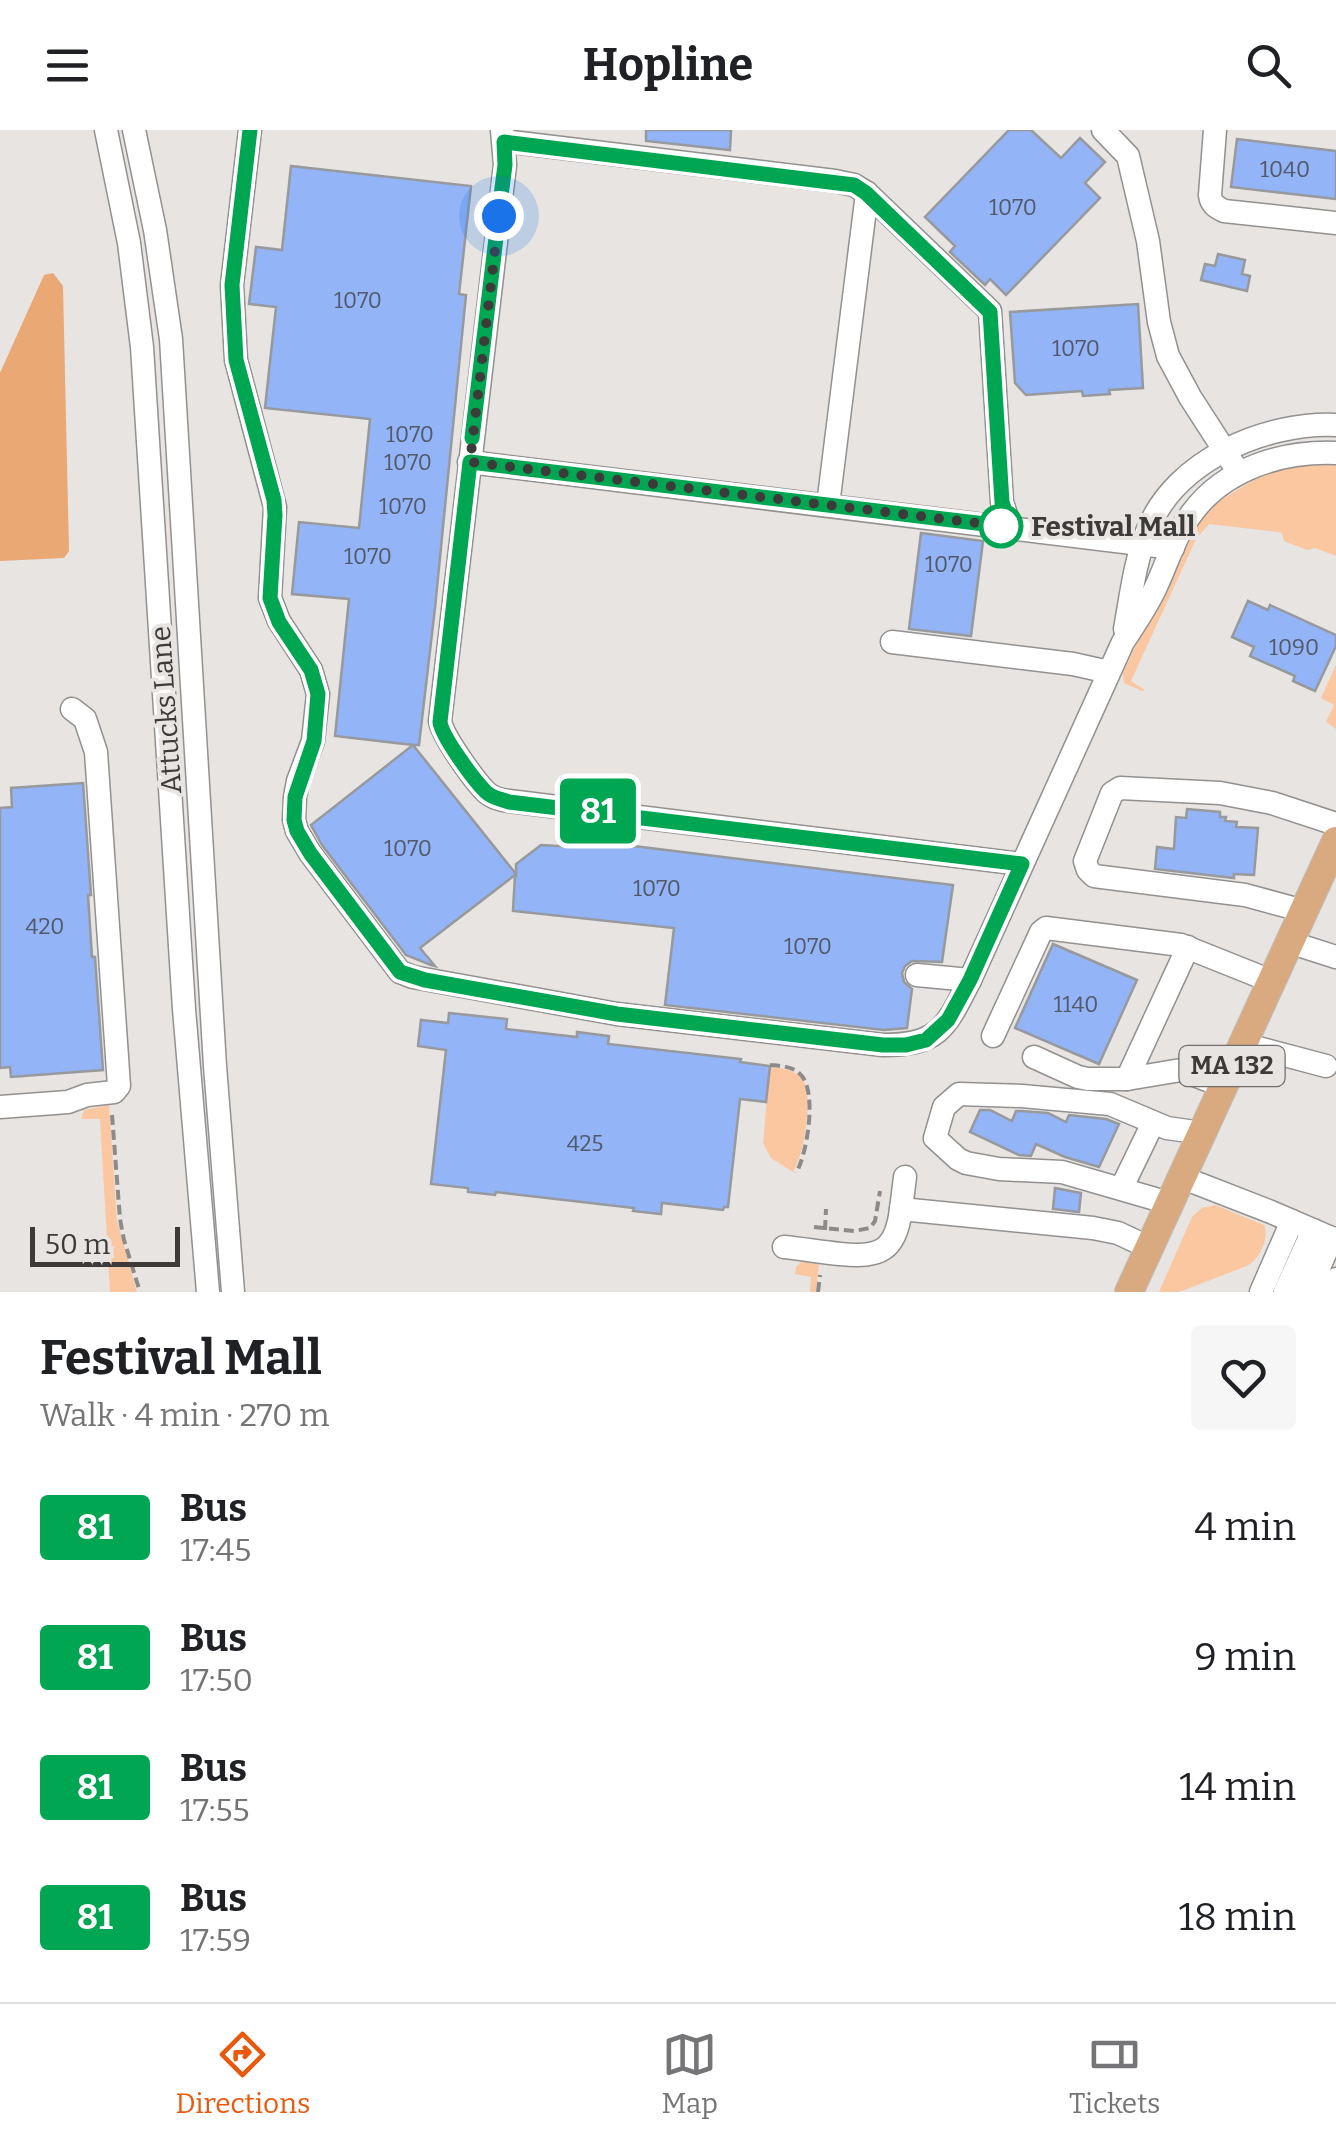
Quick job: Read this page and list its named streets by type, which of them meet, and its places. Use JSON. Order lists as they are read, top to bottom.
{
  "streets": {
    "main road": ["MA 132"],
    "street": ["Attucks Lane"]
  },
  "places": ["Festival Mall"],
  "lines": ["bus line 81"],
  "house_numbers": [
    "1040",
    "1070",
    "1070",
    "1070",
    "1070",
    "1070",
    "1070",
    "1070",
    "1070",
    "1090",
    "1070",
    "1070",
    "420",
    "1070",
    "1140",
    "425"
  ],
  "scale_bar": "50 m",
  "page": {
    "header": "Hopline",
    "on_map": "81",
    "scale": "50 m",
    "heading": ["Festival Mall", "Walk · 4 min · 270 m"],
    "list": [
      {
        "mark": "81",
        "name": "Bus",
        "note": "17:45",
        "value": "4 min"
      },
      {
        "mark": "81",
        "name": "Bus",
        "note": "17:50",
        "value": "9 min"
      },
      {
        "mark": "81",
        "name": "Bus",
        "note": "17:55",
        "value": "14 min"
      },
      {
        "mark": "81",
        "name": "Bus",
        "note": "17:59",
        "value": "18 min"
      }
    ],
    "tabs": ["Directions", "Map", "Tickets"]
  }
}
